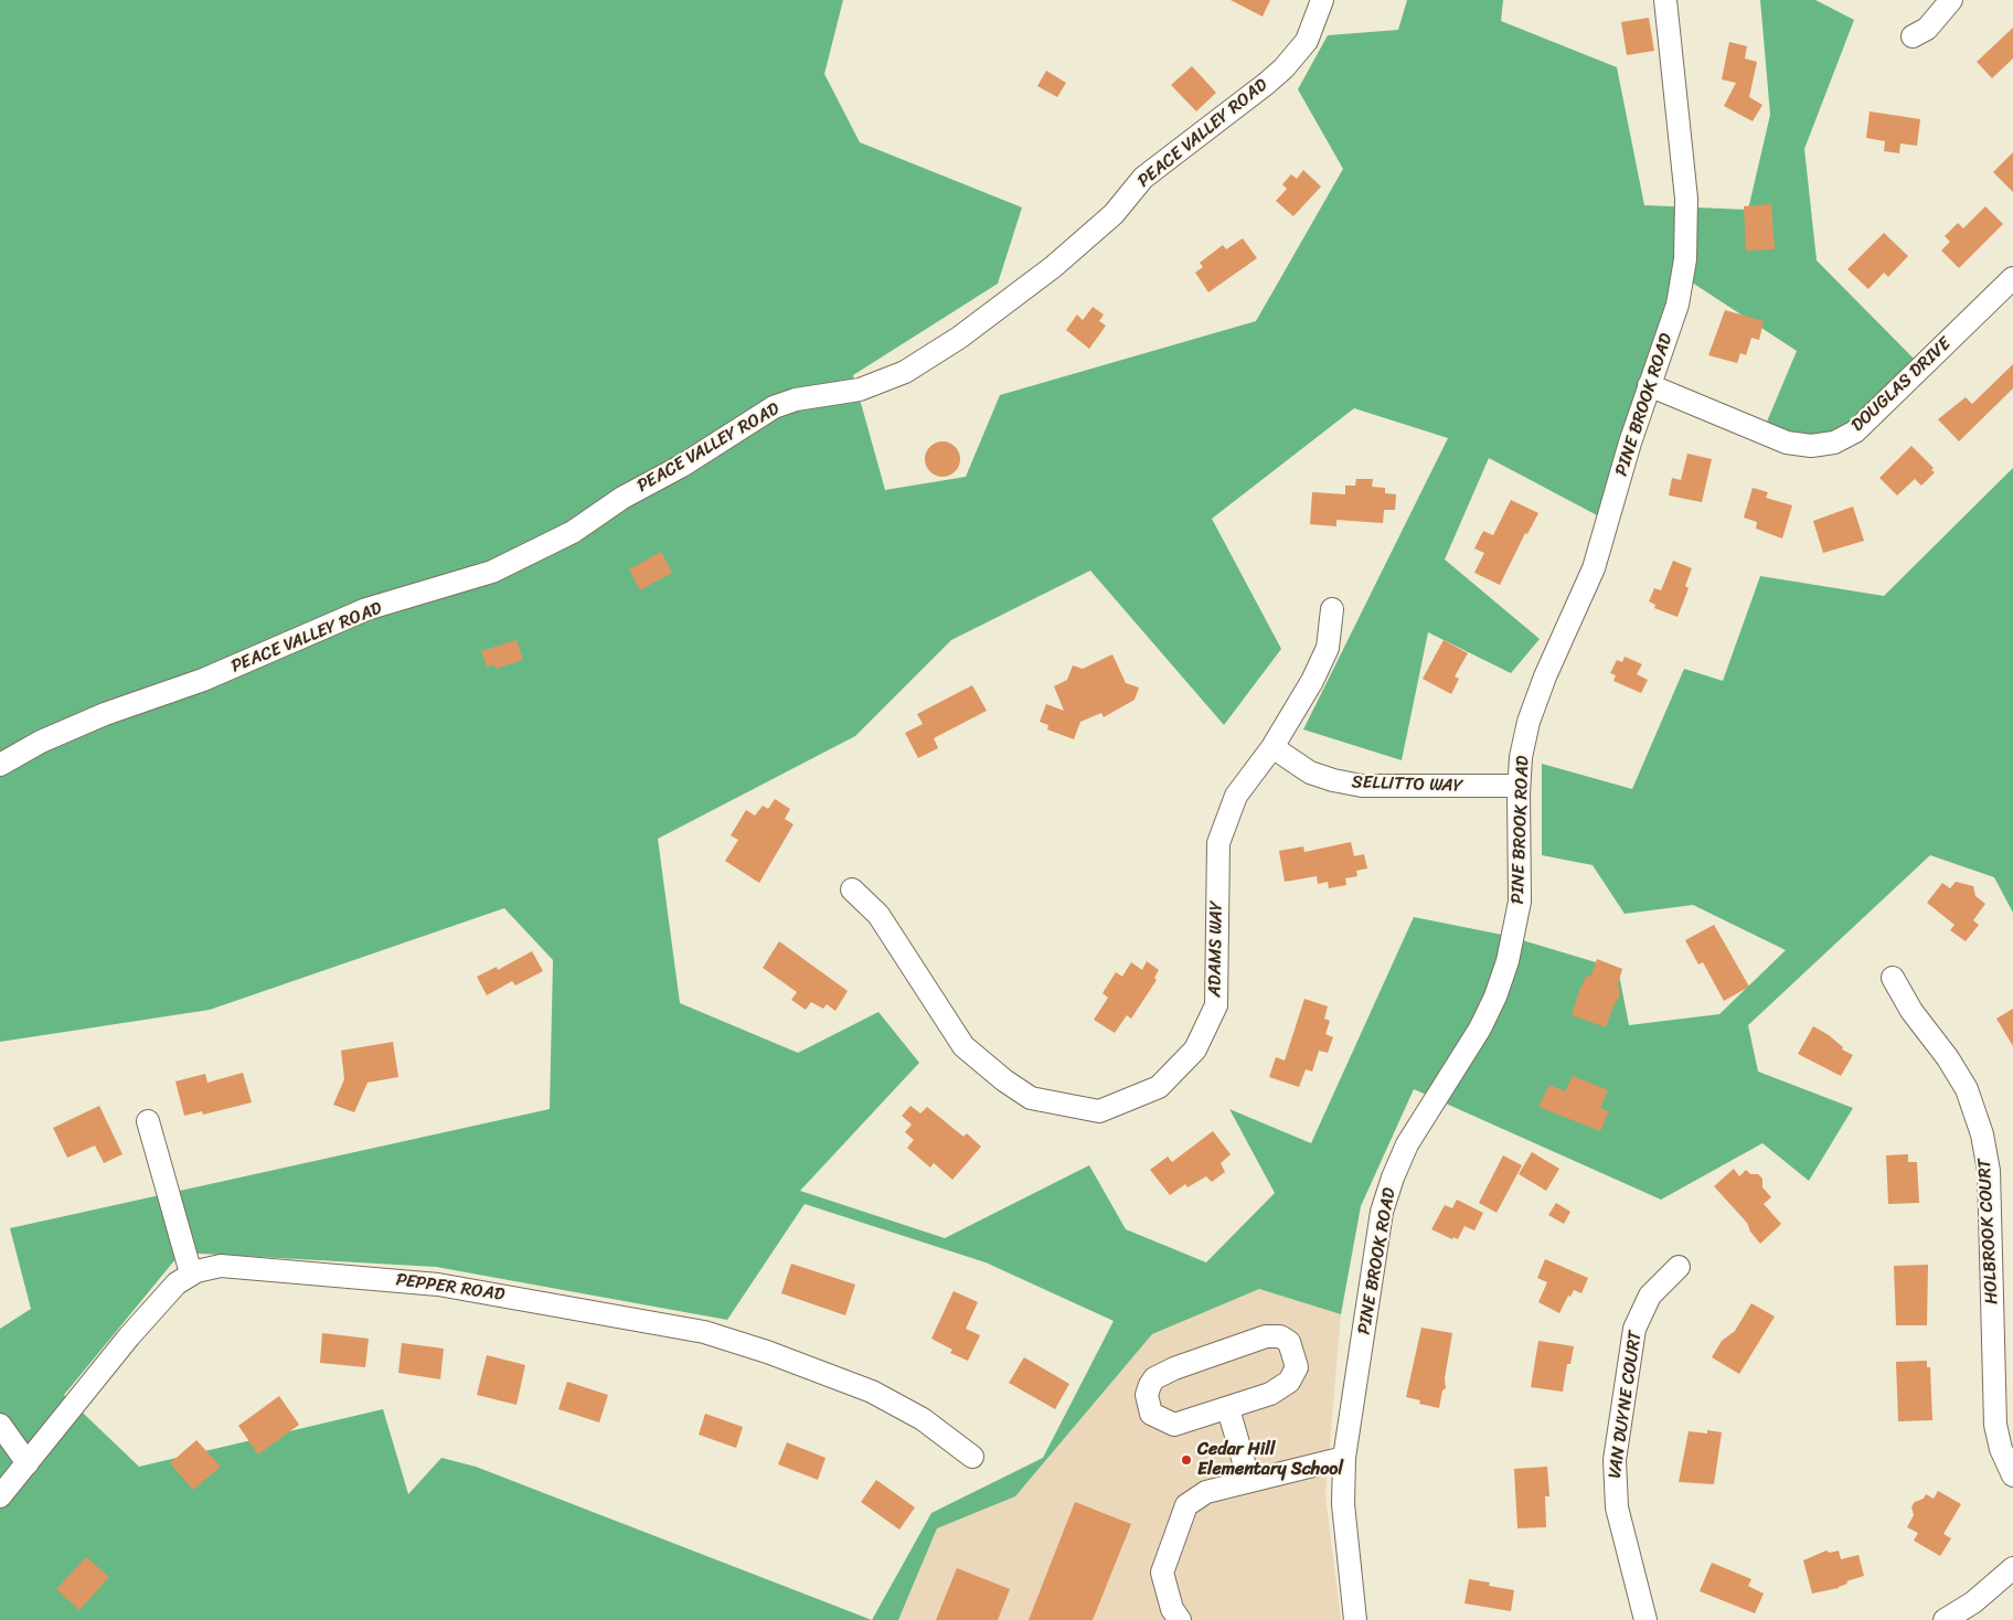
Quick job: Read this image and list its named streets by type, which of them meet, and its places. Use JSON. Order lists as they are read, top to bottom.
{
  "streets": {
    "street": [
      "PEACE VALLEY ROAD",
      "DOUGLAS DRIVE",
      "PINE BROOK ROAD",
      "SELLITTO WAY",
      "ADAMS WAY",
      "HOLBROOK COURT",
      "PEPPER ROAD",
      "VAN DUYNE COURT"
    ]
  },
  "crossings": [
    ["DOUGLAS DRIVE", "PINE BROOK ROAD"],
    ["PINE BROOK ROAD", "SELLITTO WAY"],
    ["SELLITTO WAY", "ADAMS WAY"]
  ],
  "places": ["Cedar Hill Elementary School"]
}
